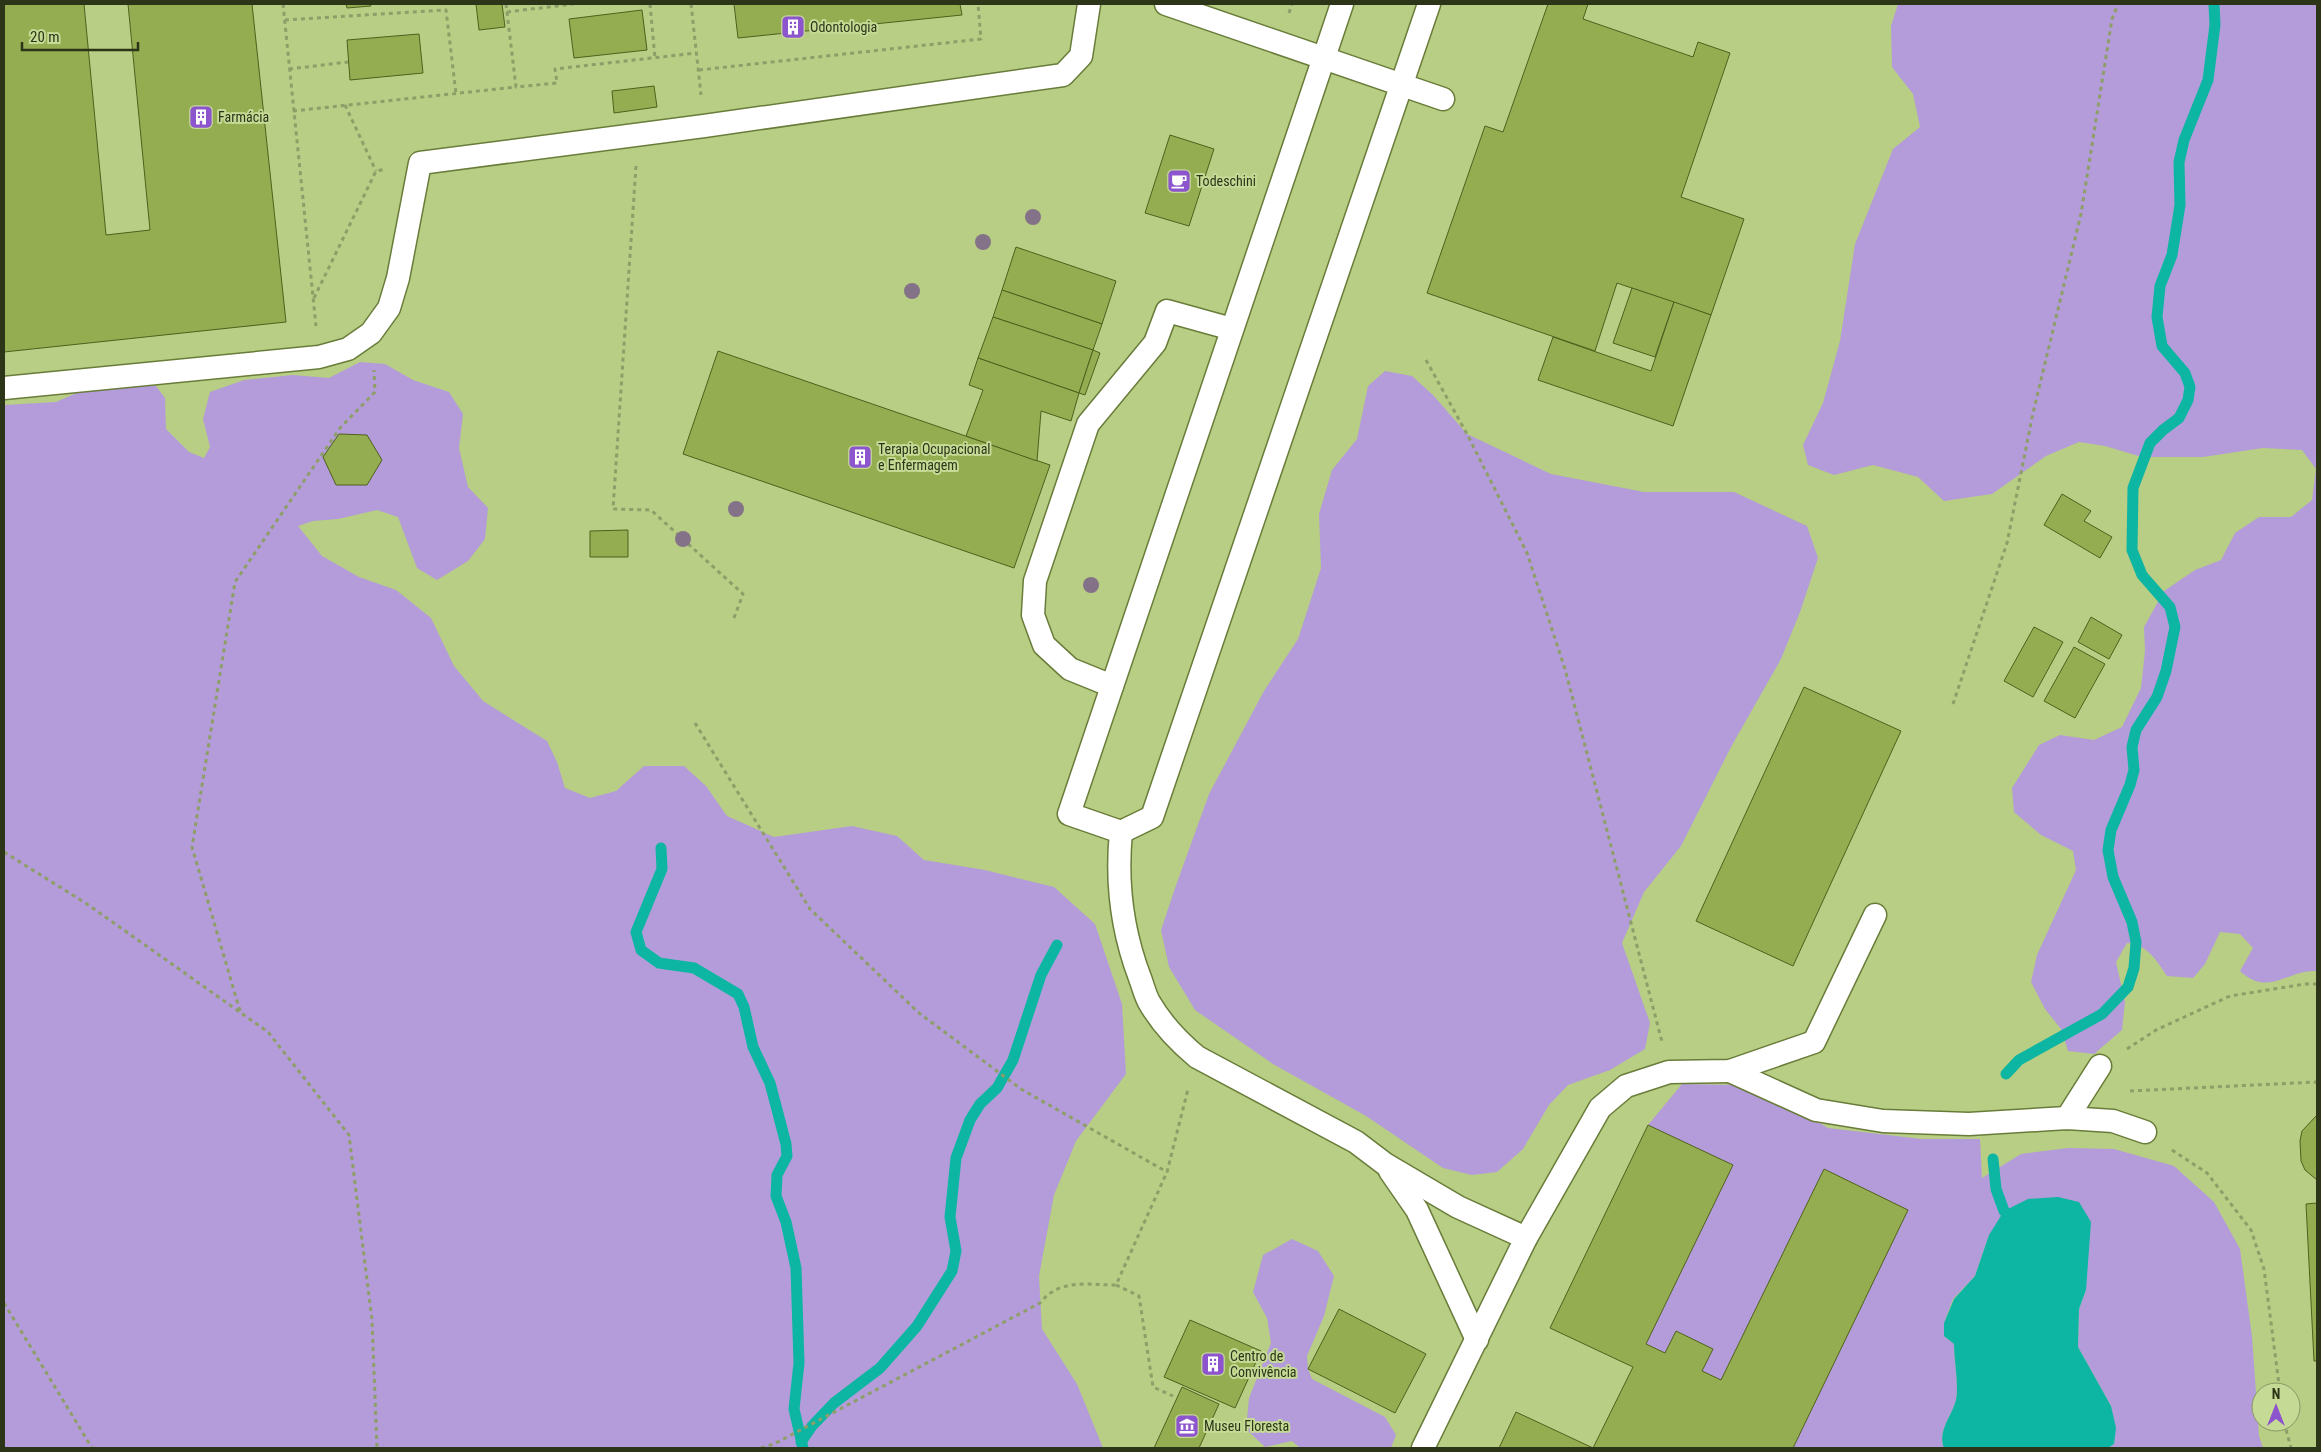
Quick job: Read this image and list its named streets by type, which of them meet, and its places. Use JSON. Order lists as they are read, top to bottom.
{
  "places": {
    "building": [
      "Odontologia",
      "Farmácia",
      "Terapia Ocupacional e Enfermagem",
      "Centro de Convivência"
    ],
    "cafe": ["Todeschini"],
    "museum": ["Museu Floresta"]
  },
  "scale_bar": "20 m",
  "north": "top"
}
